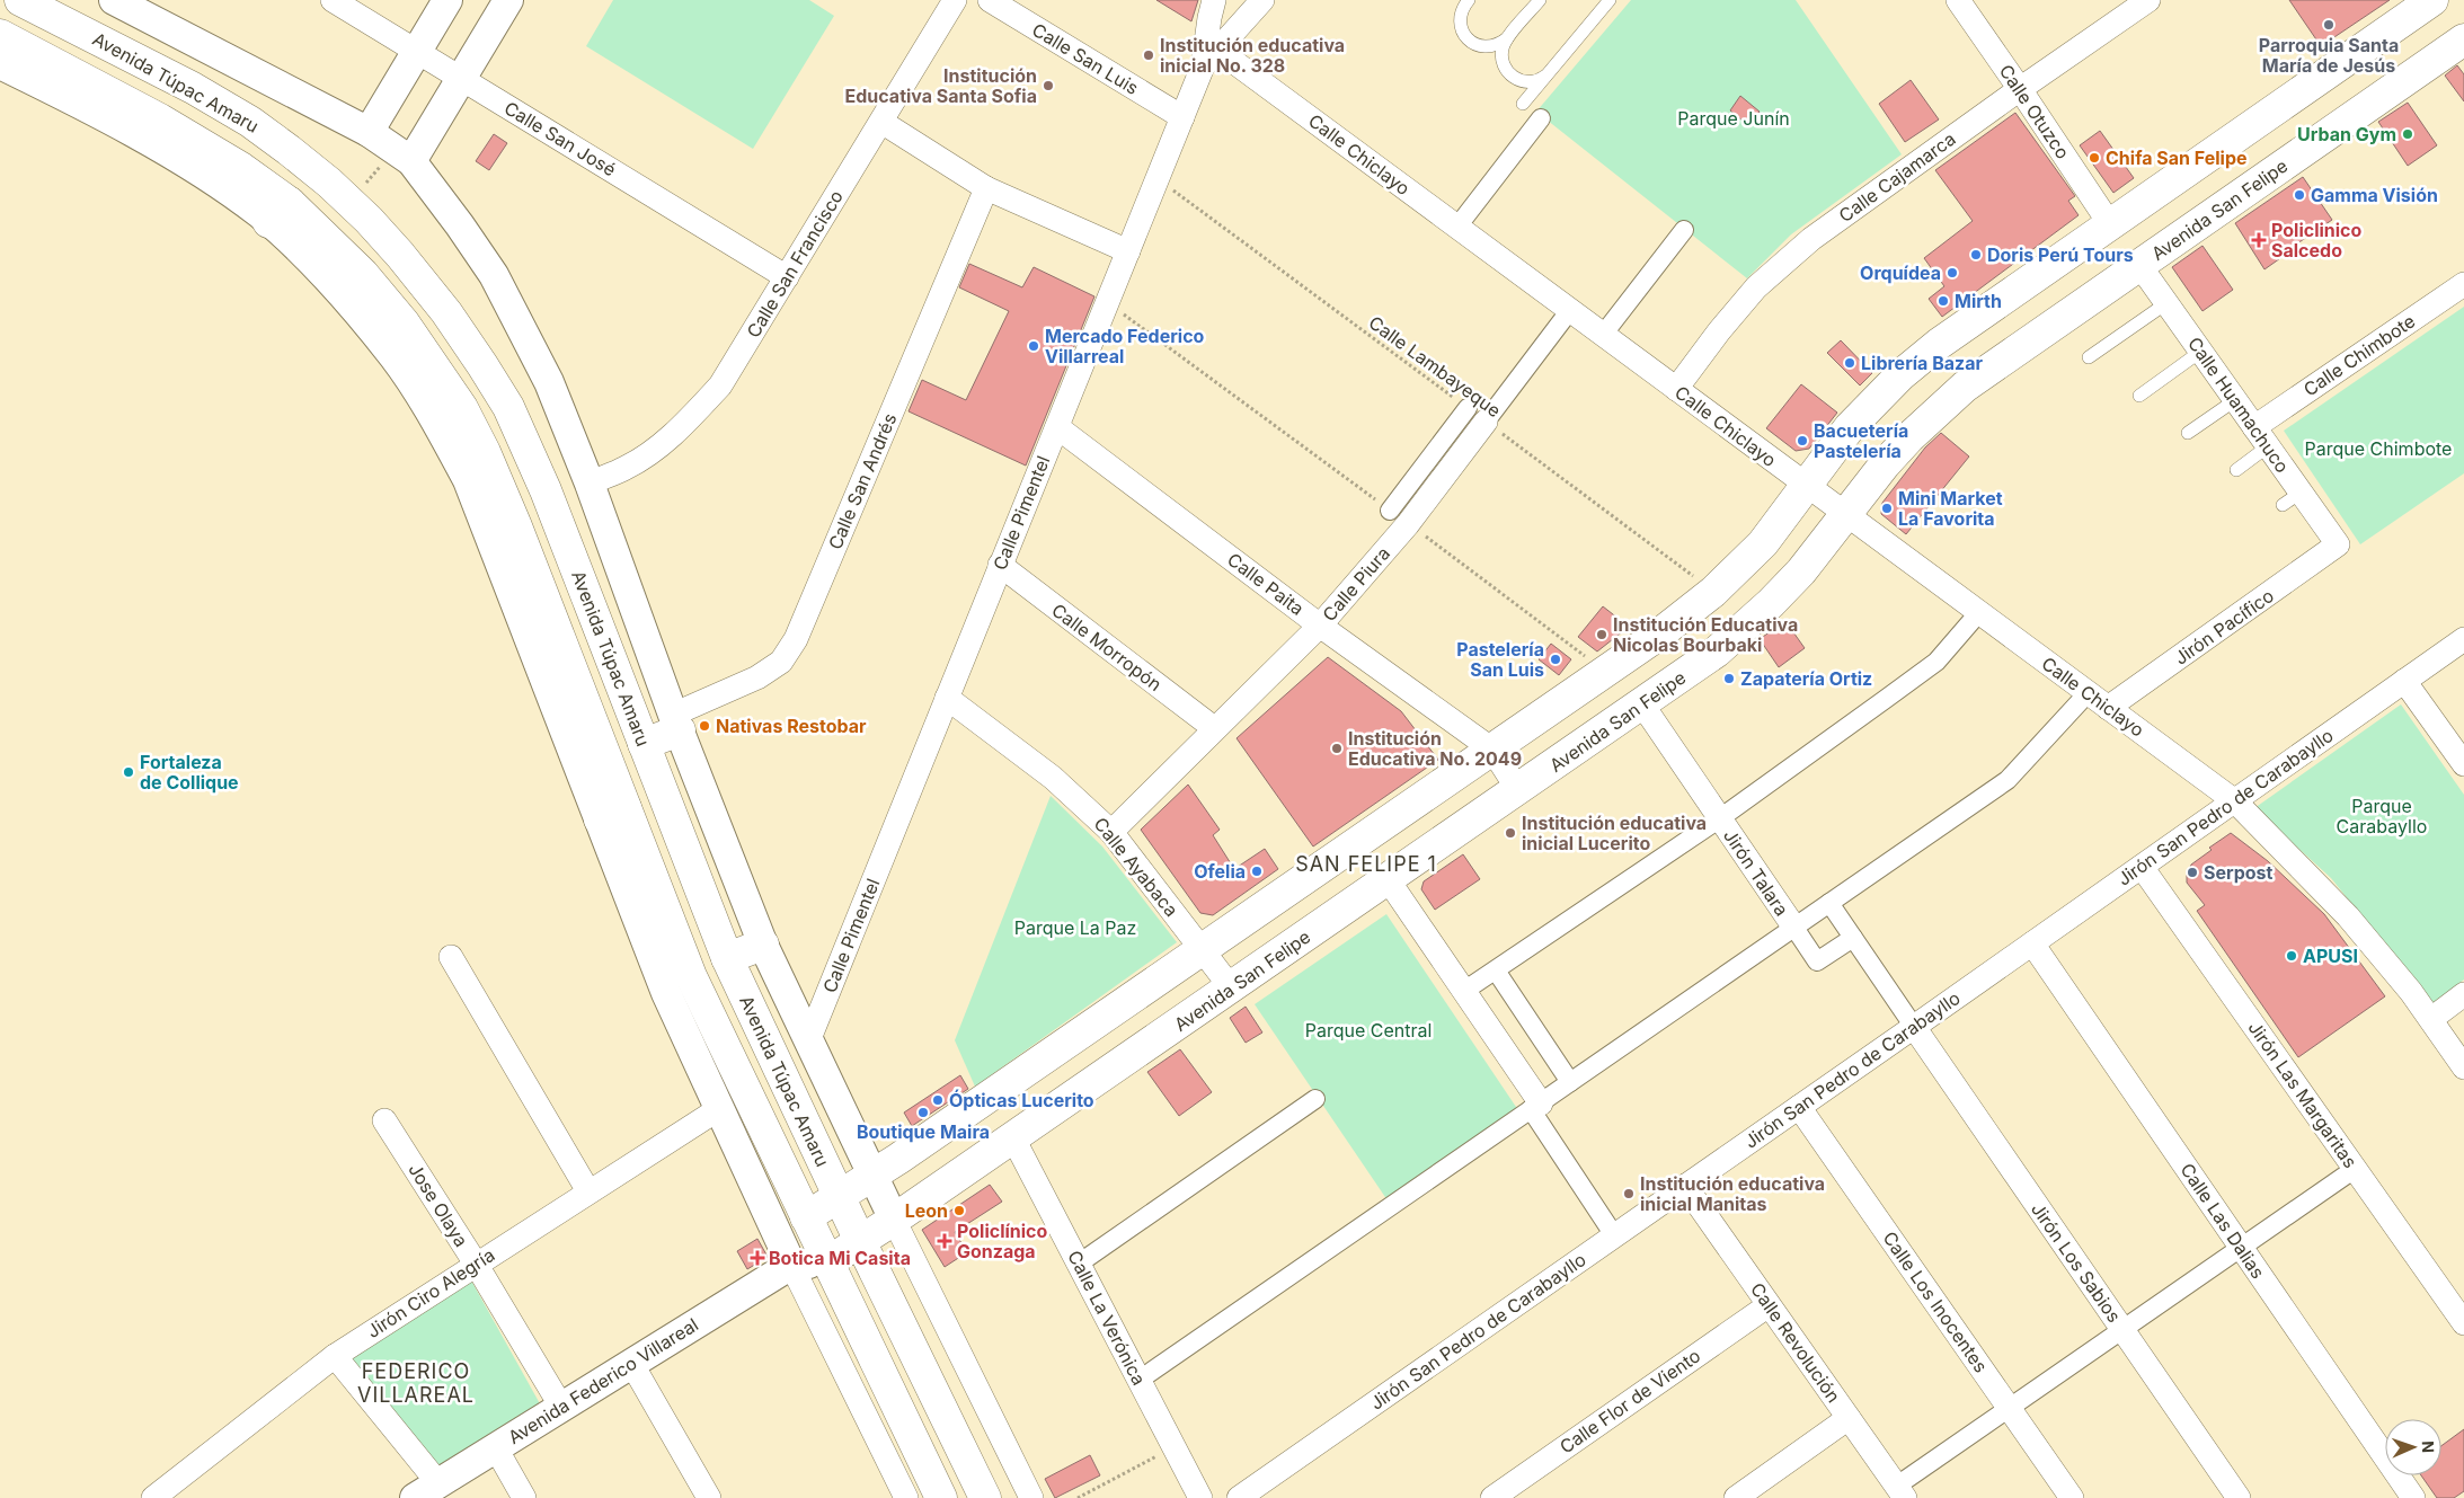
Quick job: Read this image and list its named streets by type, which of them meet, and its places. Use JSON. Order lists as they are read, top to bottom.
{
  "streets": {
    "main road": ["Avenida Túpac Amaru", "Avenida San Felipe"],
    "street": [
      "Calle San Luis",
      "Calle Otuzco",
      "Calle San José",
      "Calle Chiclayo",
      "Calle Cajamarca",
      "Calle San Francisco",
      "Calle Chimbote",
      "Calle Huamachuco",
      "Calle San Andrés",
      "Calle Pimentel",
      "Calle Paita",
      "Calle Piura",
      "Jirón Pacífico",
      "Calle Morropón",
      "Jirón San Pedro de Carabayllo",
      "Calle Ayabaca",
      "Jirón Talara",
      "Jirón Las Margaritas",
      "Jose Olaya",
      "Calle Las Dalias",
      "Jirón Los Sabios",
      "Jirón Ciro Alegría",
      "Calle Los Inocentes",
      "Calle La Verónica",
      "Calle Revolución",
      "Avenida Federico Villareal",
      "Calle Flor de Viento"
    ],
    "path": ["Calle Lambayeque"]
  },
  "crossings": [
    ["Calle San Luis", "Calle Pimentel"],
    ["Avenida Túpac Amaru", "Avenida San Felipe"],
    ["Avenida Túpac Amaru", "Calle San Francisco"],
    ["Avenida Túpac Amaru", "Calle San Andrés"],
    ["Avenida Túpac Amaru", "Calle Pimentel"],
    ["Calle Otuzco", "Calle Cajamarca"],
    ["Calle San José", "Calle San Francisco"],
    ["Calle Chiclayo", "Calle Cajamarca"],
    ["Calle Chiclayo", "Avenida San Felipe"],
    ["Calle Chiclayo", "Calle Pimentel"],
    ["Calle Chiclayo", "Calle Piura"],
    ["Calle Chiclayo", "Jirón Pacífico"],
    ["Calle Chiclayo", "Jirón San Pedro de Carabayllo"],
    ["Avenida San Felipe", "Calle Huamachuco"],
    ["Avenida San Felipe", "Calle Paita"],
    ["Avenida San Felipe", "Calle Ayabaca"],
    ["Avenida San Felipe", "Jirón Talara"],
    ["Avenida San Felipe", "Calle La Verónica"],
    ["Avenida San Felipe", "Avenida Federico Villareal"],
    ["Calle Chimbote", "Calle Huamachuco"],
    ["Calle Lambayeque", "Calle Pimentel"],
    ["Calle Lambayeque", "Calle Piura"],
    ["Calle Huamachuco", "Jirón Pacífico"],
    ["Calle Pimentel", "Calle Paita"],
    ["Calle Pimentel", "Calle Morropón"],
    ["Calle Pimentel", "Calle Ayabaca"],
    ["Calle Paita", "Calle Piura"],
    ["Calle Piura", "Calle Morropón"],
    ["Calle Piura", "Calle Ayabaca"],
    ["Jirón San Pedro de Carabayllo", "Jirón Las Margaritas"],
    ["Jirón San Pedro de Carabayllo", "Calle Las Dalias"],
    ["Jirón San Pedro de Carabayllo", "Jirón Los Sabios"],
    ["Jirón San Pedro de Carabayllo", "Calle Los Inocentes"],
    ["Jirón San Pedro de Carabayllo", "Calle Revolución"],
    ["Jose Olaya", "Jirón Ciro Alegría"],
    ["Jose Olaya", "Avenida Federico Villareal"],
    ["Calle Revolución", "Calle Flor de Viento"]
  ],
  "districts": ["SAN FELIPE 1", "FEDERICO VILLAREAL"],
  "parks": [
    "Parque Junín",
    "Parque Chimbote",
    "Parque Carabayllo",
    "Parque La Paz",
    "Parque Central"
  ],
  "places": {
    "other": [
      "Parroquia Santa María de Jesús",
      "Institución educativa inicial No. 328",
      "Institución Educativa Santa Sofia",
      "Urban Gym",
      "Chifa San Felipe",
      "Gamma Visión",
      "Doris Perú Tours",
      "Orquídea",
      "Mirth",
      "Mercado Federico Villarreal",
      "Librería Bazar",
      "Bacuetería Pastelería",
      "Mini Market La Favorita",
      "Institución Educativa Nicolas Bourbaki",
      "Pastelería San Luis",
      "Zapatería Ortiz",
      "Nativas Restobar",
      "Institución Educativa No. 2049",
      "Fortaleza de Collique",
      "Institución educativa inicial Lucerito",
      "Ofelia",
      "Serpost",
      "APUSI",
      "Ópticas Lucerito",
      "Boutique Maira",
      "Institución educativa inicial Manitas",
      "Leon"
    ],
    "health": ["Policlinico Salcedo", "Policlínico Gonzaga", "Botica Mi Casita"]
  },
  "north": "right"
}
